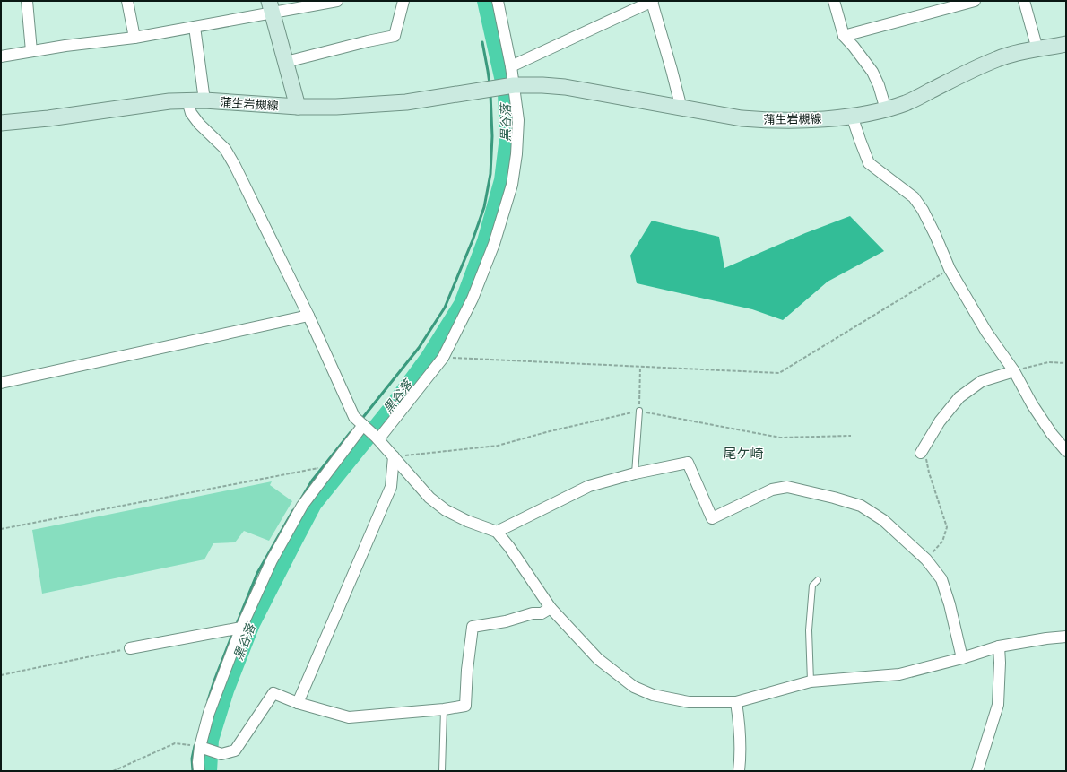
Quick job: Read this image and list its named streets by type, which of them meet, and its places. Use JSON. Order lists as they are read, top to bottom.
{
  "streets": {
    "main road": ["蒲生岩槻線"]
  },
  "districts": ["尾ケ崎"],
  "water": ["黒谷落"]
}
